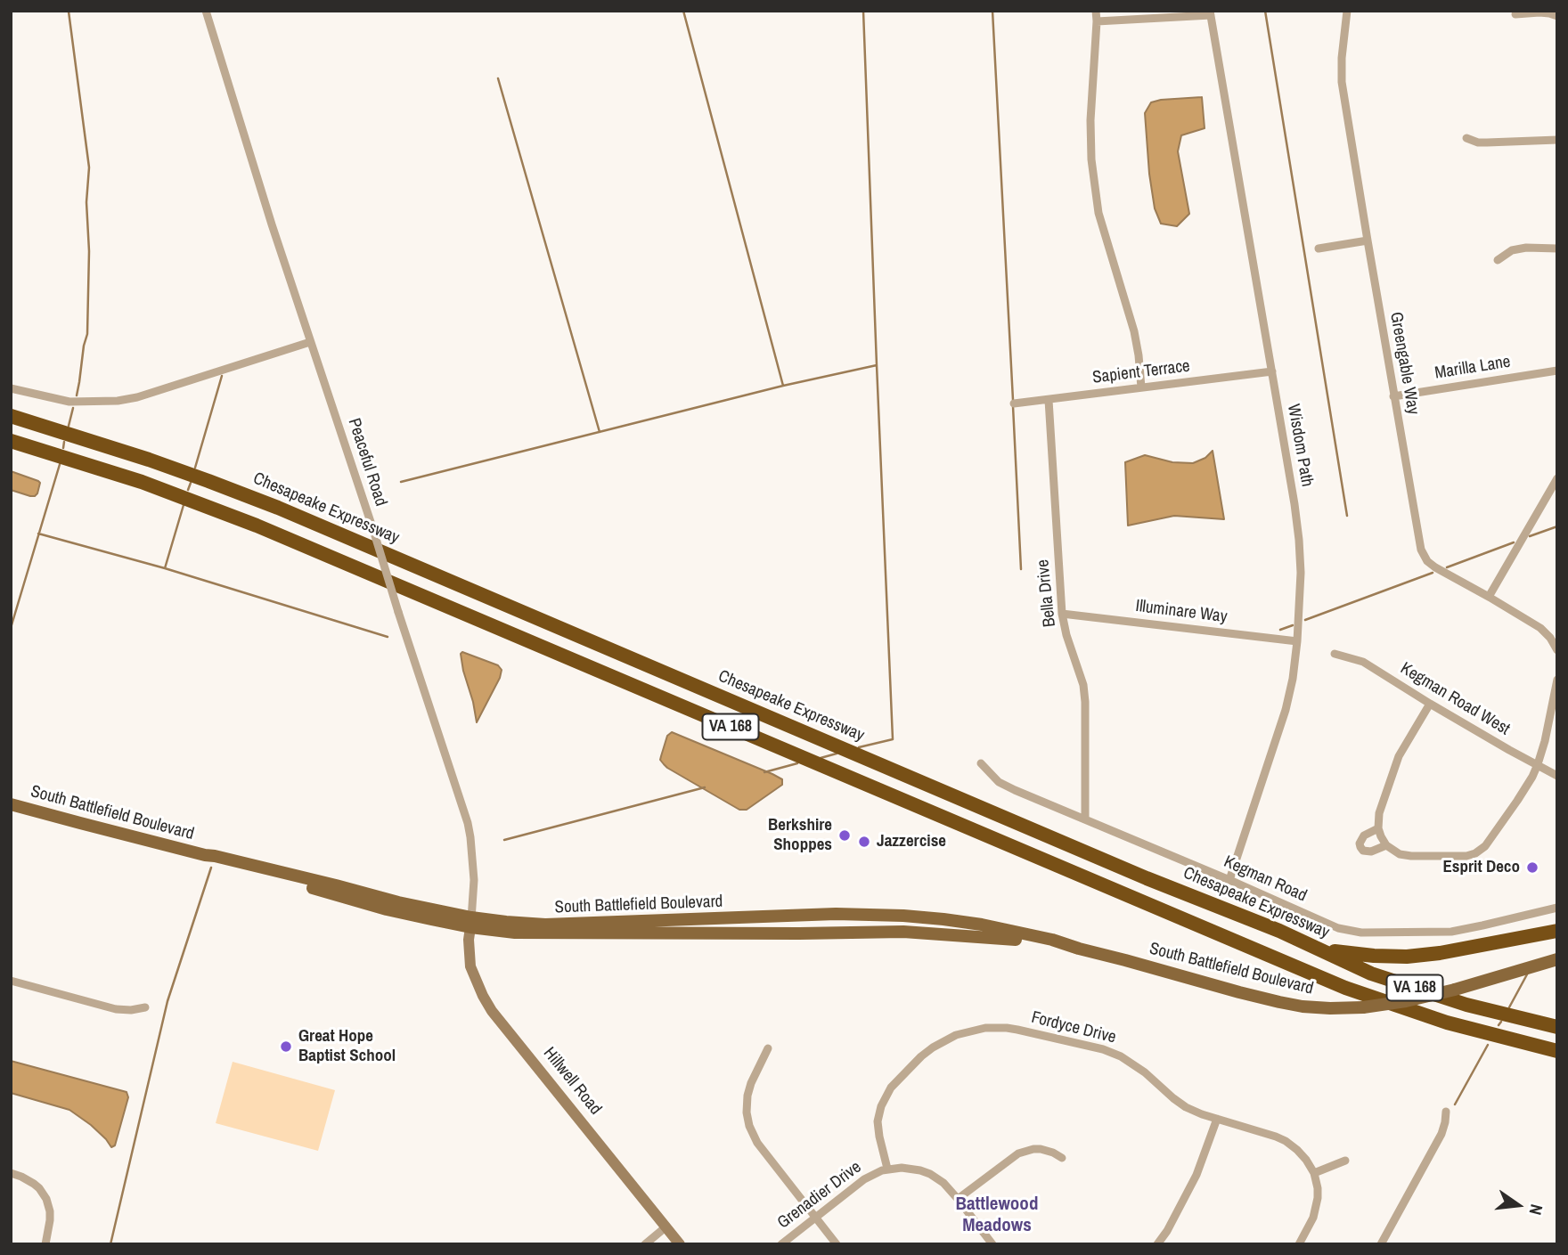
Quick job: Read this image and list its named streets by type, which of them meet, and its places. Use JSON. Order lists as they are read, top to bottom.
{
  "streets": {
    "highway": ["Chesapeake Expressway", "VA 168"],
    "main road": ["South Battlefield Boulevard"],
    "street": [
      "Greengable Way",
      "Marilla Lane",
      "Sapient Terrace",
      "Wisdom Path",
      "Peaceful Road",
      "Bella Drive",
      "Illuminare Way",
      "Kegman Road West",
      "Kegman Road",
      "Fordyce Drive",
      "Hillwell Road",
      "Grenadier Drive"
    ]
  },
  "crossings": [
    ["Greengable Way", "Marilla Lane"],
    ["Sapient Terrace", "Wisdom Path"],
    ["Sapient Terrace", "Bella Drive"],
    ["Wisdom Path", "Illuminare Way"],
    ["Wisdom Path", "Kegman Road"],
    ["Peaceful Road", "South Battlefield Boulevard"],
    ["Peaceful Road", "Hillwell Road"],
    ["Bella Drive", "Illuminare Way"],
    ["Bella Drive", "Kegman Road"],
    ["South Battlefield Boulevard", "Hillwell Road"],
    ["Fordyce Drive", "Grenadier Drive"]
  ],
  "districts": ["Battlewood Meadows"],
  "places": [
    "Berkshire Shoppes",
    "Jazzercise",
    "Esprit Deco",
    "Great Hope Baptist School"
  ],
  "north": "right"
}
